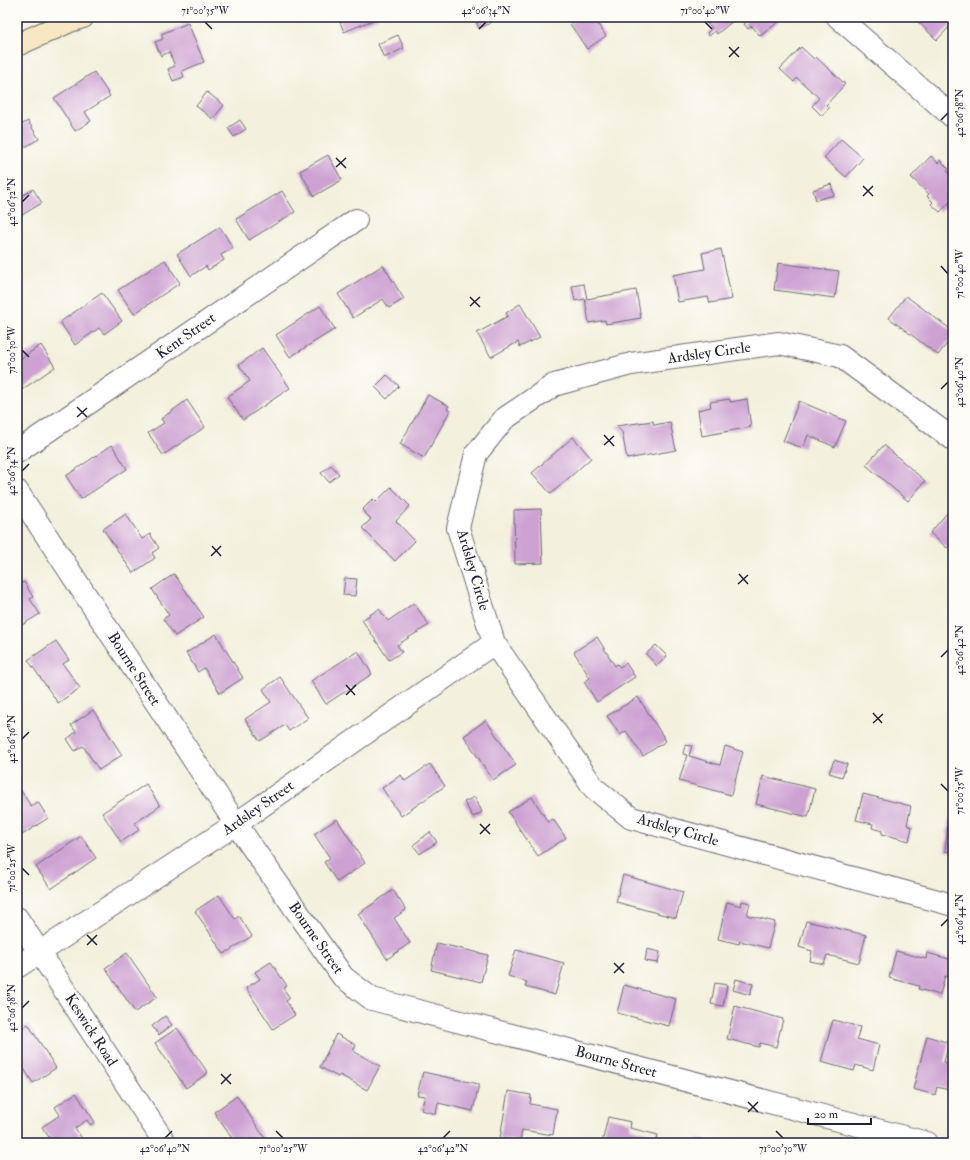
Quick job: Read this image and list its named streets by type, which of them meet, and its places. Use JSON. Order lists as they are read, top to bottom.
{
  "streets": {
    "street": [
      "Kent Street",
      "Ardsley Circle",
      "Bourne Street",
      "Ardsley Street",
      "Keswick Road"
    ]
  },
  "crossings": [
    ["Ardsley Circle", "Ardsley Street"],
    ["Bourne Street", "Ardsley Street"],
    ["Ardsley Street", "Keswick Road"]
  ],
  "scale_bar": "20 m",
  "coordinates": [
    "71°00'35\"W",
    "42°06'34\"N",
    "71°00'40\"W",
    "42°06'38\"N",
    "42°06'32\"N",
    "71°00'30\"W",
    "42°06'40\"N",
    "42°06'42\"N",
    "42°06'36\"N",
    "71°00'25\"W",
    "42°06'44\"N"
  ]
}
